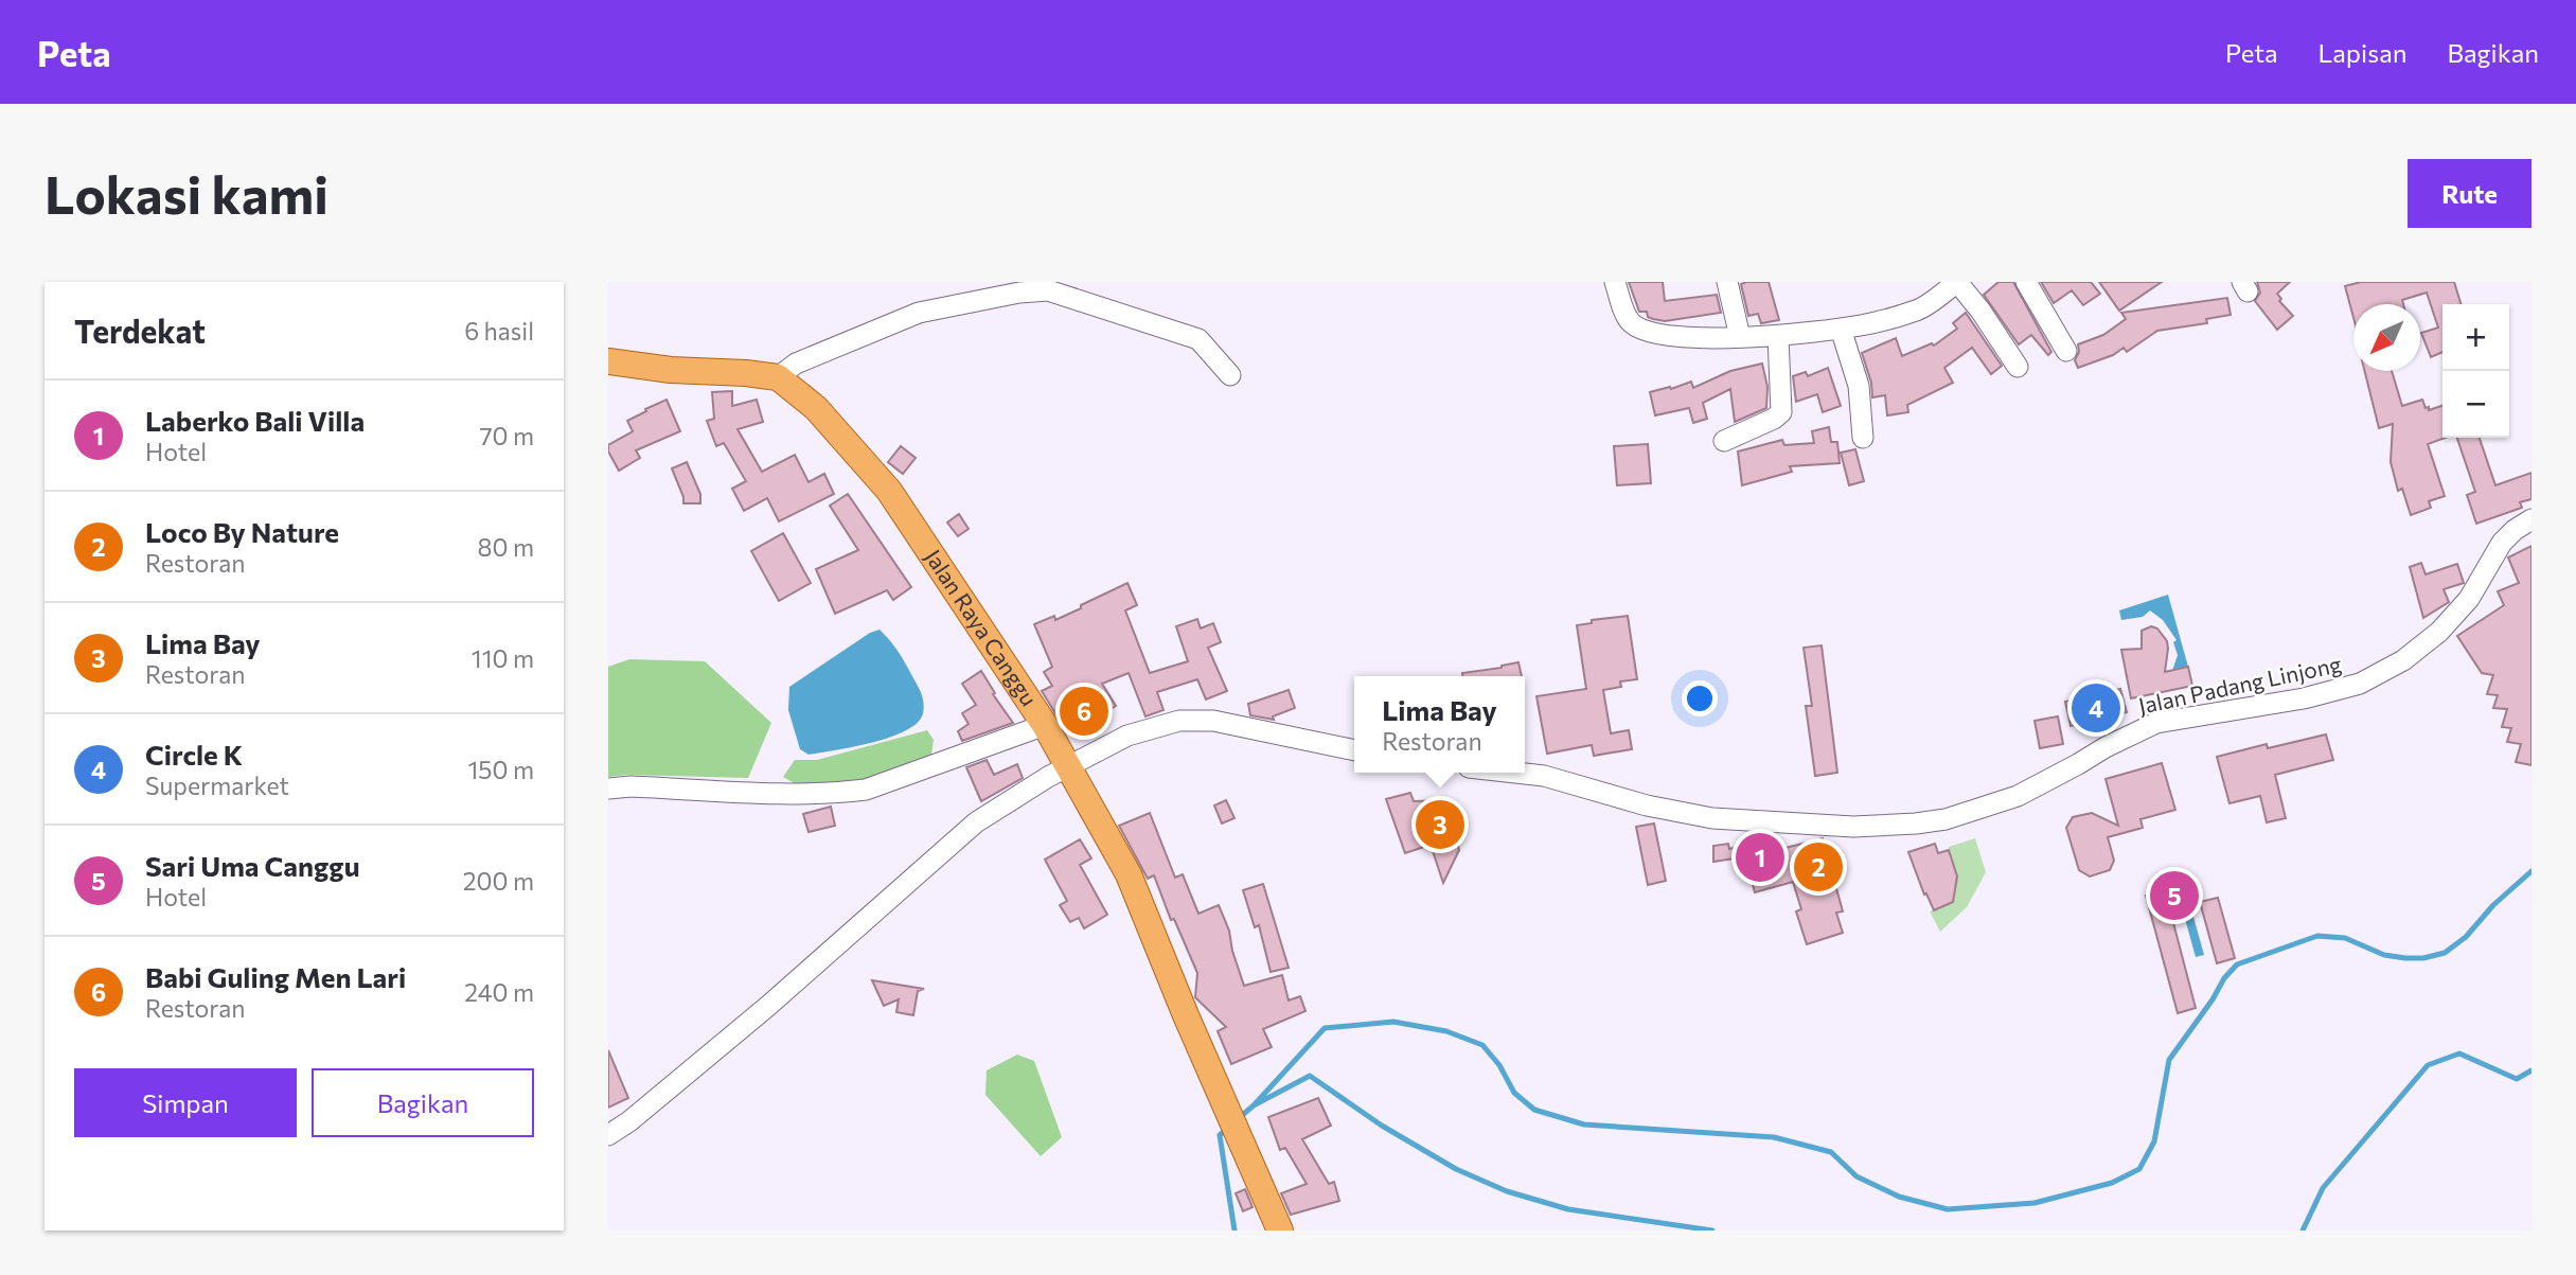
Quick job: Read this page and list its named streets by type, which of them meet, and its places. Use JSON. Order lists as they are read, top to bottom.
{
  "streets": {
    "main road": ["Jalan Raya Canggu"],
    "street": ["Jalan Padang Linjong"]
  },
  "north": "bottom left",
  "page": {
    "header": "Peta",
    "nav": ["Peta", "Lapisan", "Bagikan"],
    "buttons": [
      "Rute",
      ["Simpan", "Bagikan"]
    ],
    "title": "Lokasi kami",
    "heading": ["Terdekat", "6 hasil"],
    "map_buttons": ["+", "−"],
    "list": [
      {
        "mark": "1",
        "name": "Laberko Bali Villa",
        "note": "Hotel",
        "value": "70 m"
      },
      {
        "mark": "2",
        "name": "Loco By Nature",
        "note": "Restoran",
        "value": "80 m"
      },
      {
        "mark": "3",
        "name": "Lima Bay",
        "note": "Restoran",
        "value": "110 m"
      },
      {
        "mark": "4",
        "name": "Circle K",
        "note": "Supermarket",
        "value": "150 m"
      },
      {
        "mark": "5",
        "name": "Sari Uma Canggu",
        "note": "Hotel",
        "value": "200 m"
      },
      {
        "mark": "6",
        "name": "Babi Guling Men Lari",
        "note": "Restoran",
        "value": "240 m"
      }
    ],
    "popup": ["Lima Bay", "Restoran"],
    "pins": [
      "4",
      "6",
      "3",
      "1",
      "2",
      "5"
    ]
  }
}
